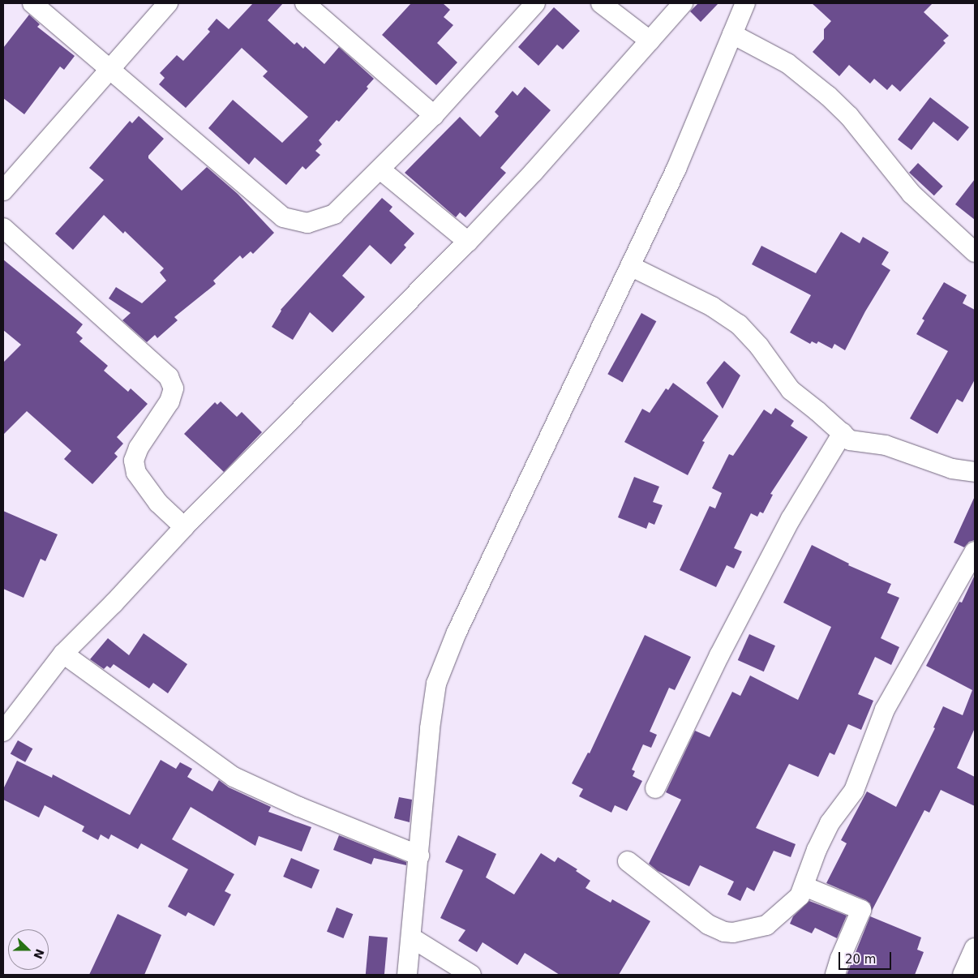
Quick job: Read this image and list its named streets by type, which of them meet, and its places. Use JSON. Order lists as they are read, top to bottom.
{
  "scale_bar": "20 m",
  "north": "right"
}
